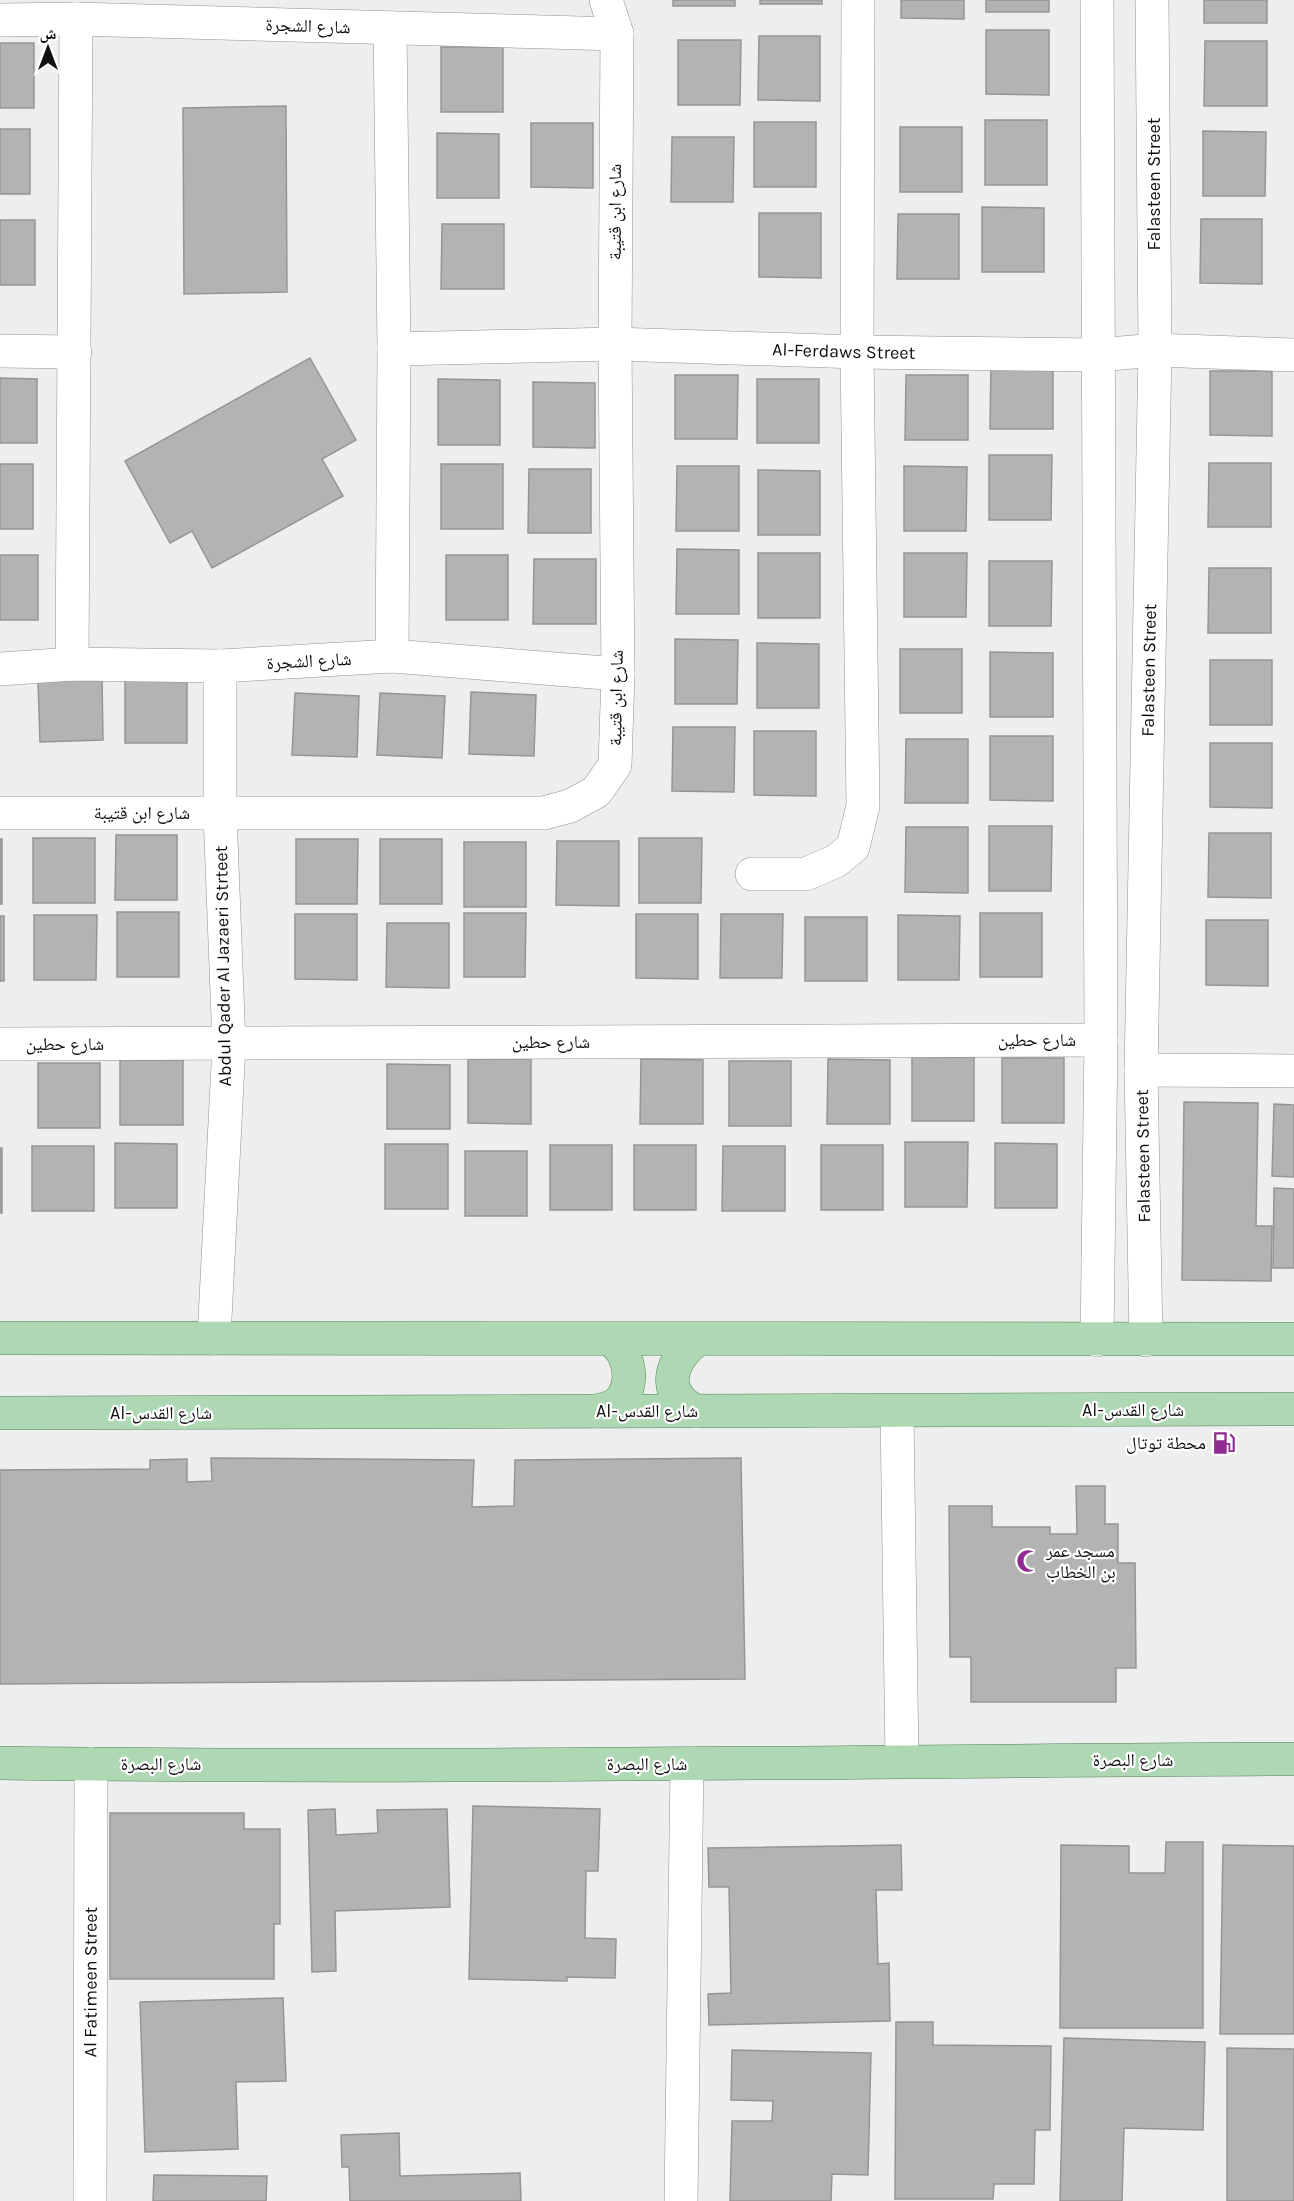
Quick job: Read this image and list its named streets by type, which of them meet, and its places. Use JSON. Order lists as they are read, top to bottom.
{
  "streets": {
    "main road": ["Al-شارع القدس", "شارع البصرة"],
    "street": [
      "شارع الشجرة",
      "Falasteen Street",
      "شارع ابن قتيبة",
      "Al-Ferdaws Street",
      "Abdul Qader Al Jazaeri Strteet",
      "شارع حطين",
      "Al Fatimeen Street"
    ]
  },
  "crossings": [
    ["شارع الشجرة", "شارع ابن قتيبة"],
    ["شارع الشجرة", "Abdul Qader Al Jazaeri Strteet"],
    ["Falasteen Street", "Al-Ferdaws Street"],
    ["شارع ابن قتيبة", "Al-Ferdaws Street"],
    ["شارع ابن قتيبة", "Abdul Qader Al Jazaeri Strteet"],
    ["Abdul Qader Al Jazaeri Strteet", "شارع حطين"],
    ["شارع البصرة", "Al Fatimeen Street"]
  ],
  "places": {
    "fuel station": ["محطة توتال"],
    "mosque": ["مسجد عمر بن الخطاب"]
  },
  "north": "top"
}
